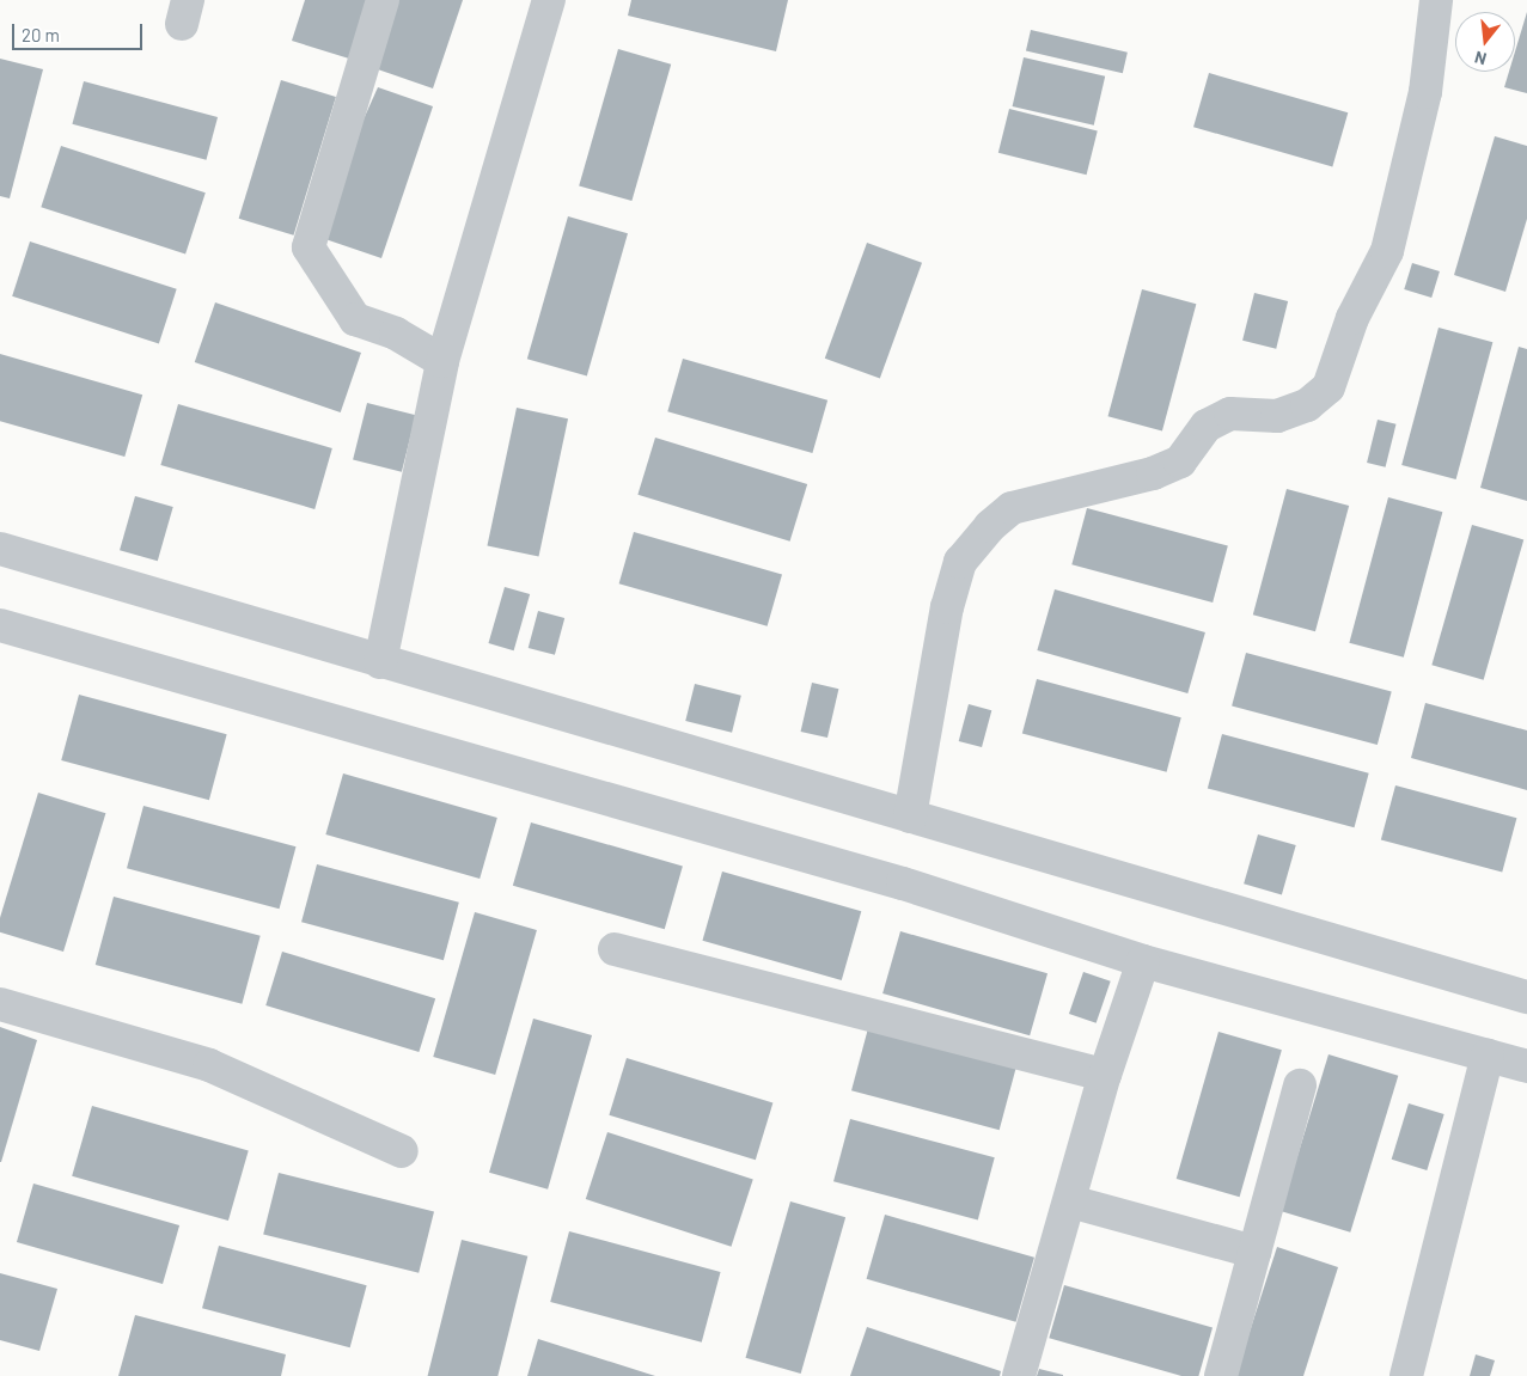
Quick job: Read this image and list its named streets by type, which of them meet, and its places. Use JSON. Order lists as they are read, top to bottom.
{
  "scale_bar": "20 m",
  "north": "bottom"
}
